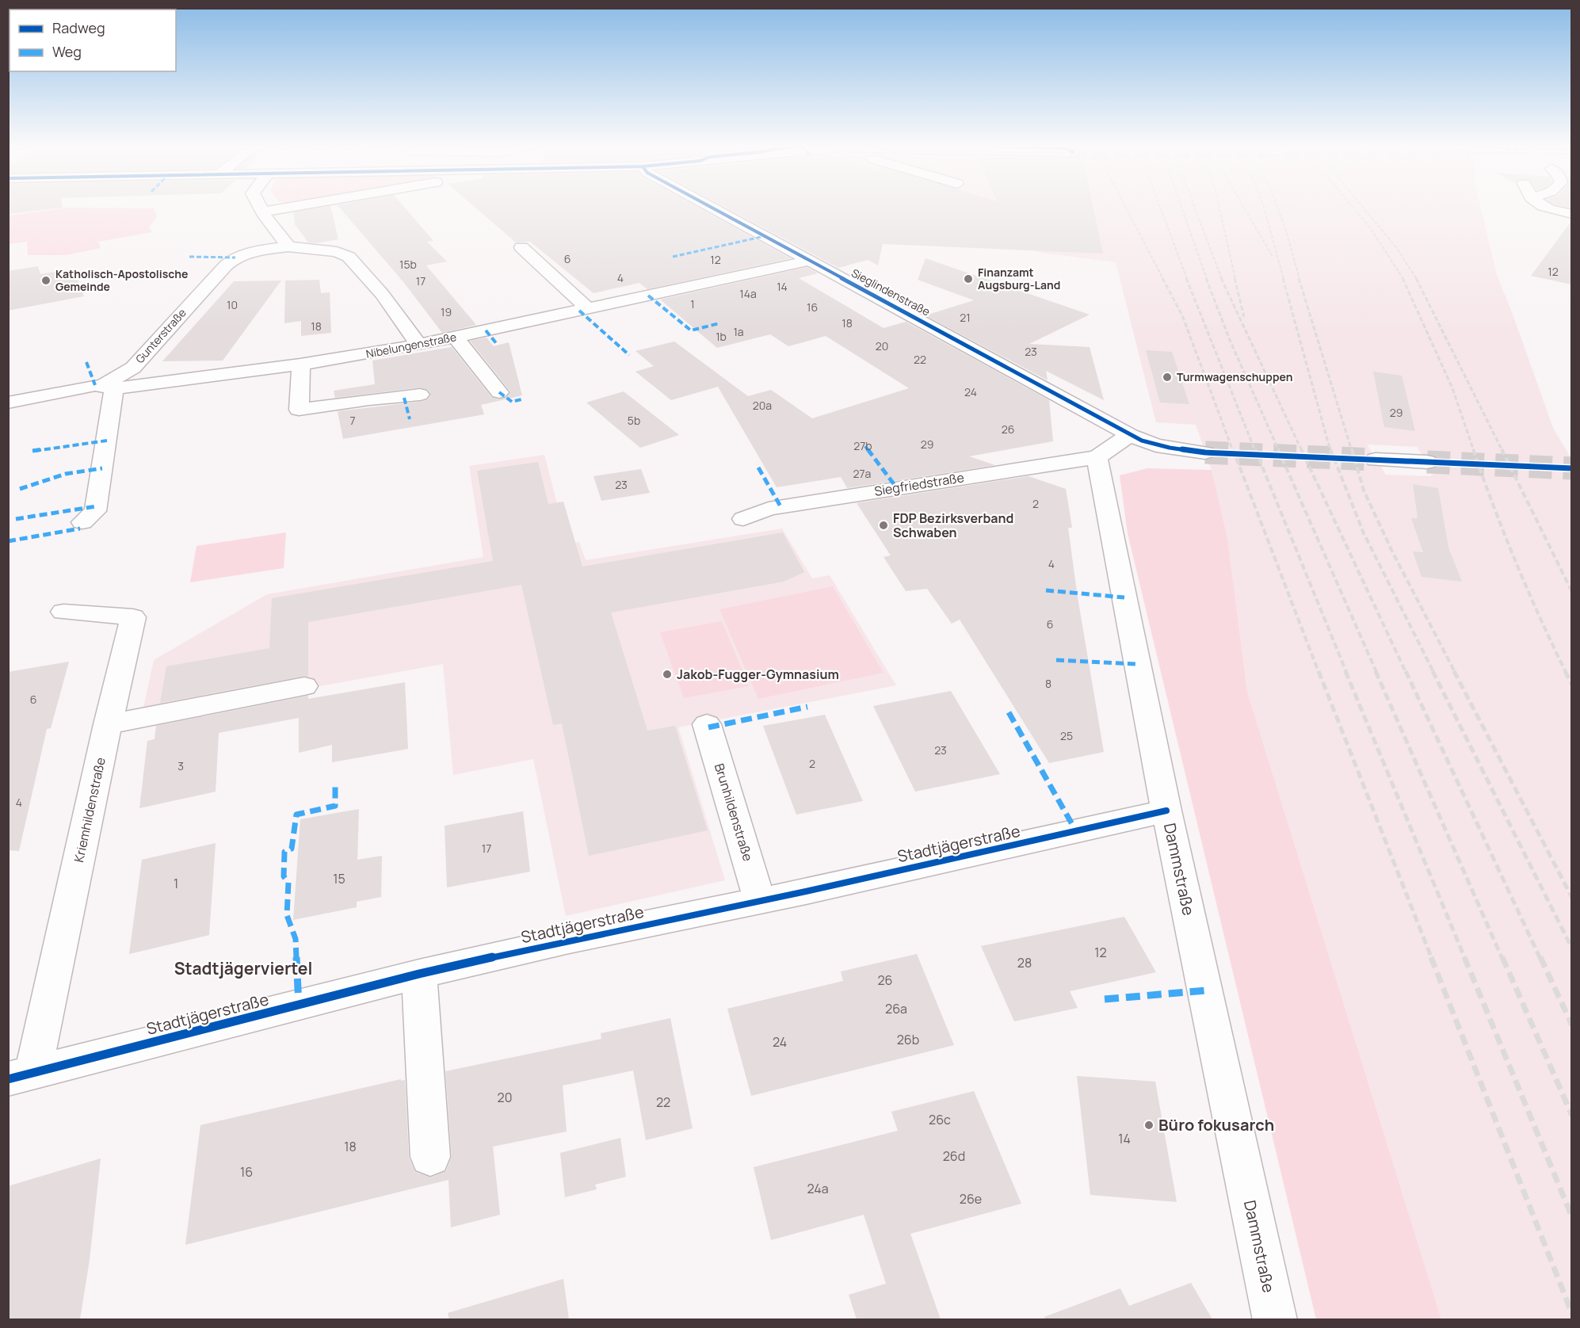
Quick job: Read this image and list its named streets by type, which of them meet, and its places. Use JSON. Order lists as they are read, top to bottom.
{
  "streets": {
    "street": [
      "Sieglindenstraße",
      "Gunterstraße",
      "Nibelungenstraße",
      "Siegfriedstraße",
      "Kriemhildenstraße",
      "Brunhildenstraße",
      "Stadtjägerstraße",
      "Dammstraße"
    ]
  },
  "crossings": [
    ["Sieglindenstraße", "Nibelungenstraße"],
    ["Gunterstraße", "Nibelungenstraße"],
    ["Siegfriedstraße", "Dammstraße"],
    ["Kriemhildenstraße", "Stadtjägerstraße"],
    ["Brunhildenstraße", "Stadtjägerstraße"],
    ["Stadtjägerstraße", "Dammstraße"]
  ],
  "districts": ["Stadtjägerviertel"],
  "places": [
    "Finanzamt Augsburg-Land",
    "Katholisch-Apostolische Gemeinde",
    "Turmwagenschuppen",
    "FDP Bezirksverband Schwaben",
    "Jakob-Fugger-Gymnasium",
    "Büro fokusarch"
  ],
  "house_numbers": [
    "6",
    "12",
    "15b",
    "12",
    "4",
    "17",
    "14",
    "14a",
    "1",
    "10",
    "16",
    "19",
    "21",
    "18",
    "18",
    "1a",
    "1b",
    "20",
    "23",
    "22",
    "24",
    "20a",
    "29",
    "7",
    "5b",
    "26",
    "29",
    "27b",
    "27a",
    "23",
    "2",
    "4",
    "6",
    "8",
    "6",
    "25",
    "23",
    "2",
    "3",
    "4",
    "17",
    "15",
    "1",
    "12",
    "28",
    "26",
    "26a",
    "26b",
    "24",
    "20",
    "22",
    "26c",
    "14",
    "18",
    "26d",
    "16",
    "24a",
    "26e"
  ],
  "legend": ["Radweg", "Weg"]
}
